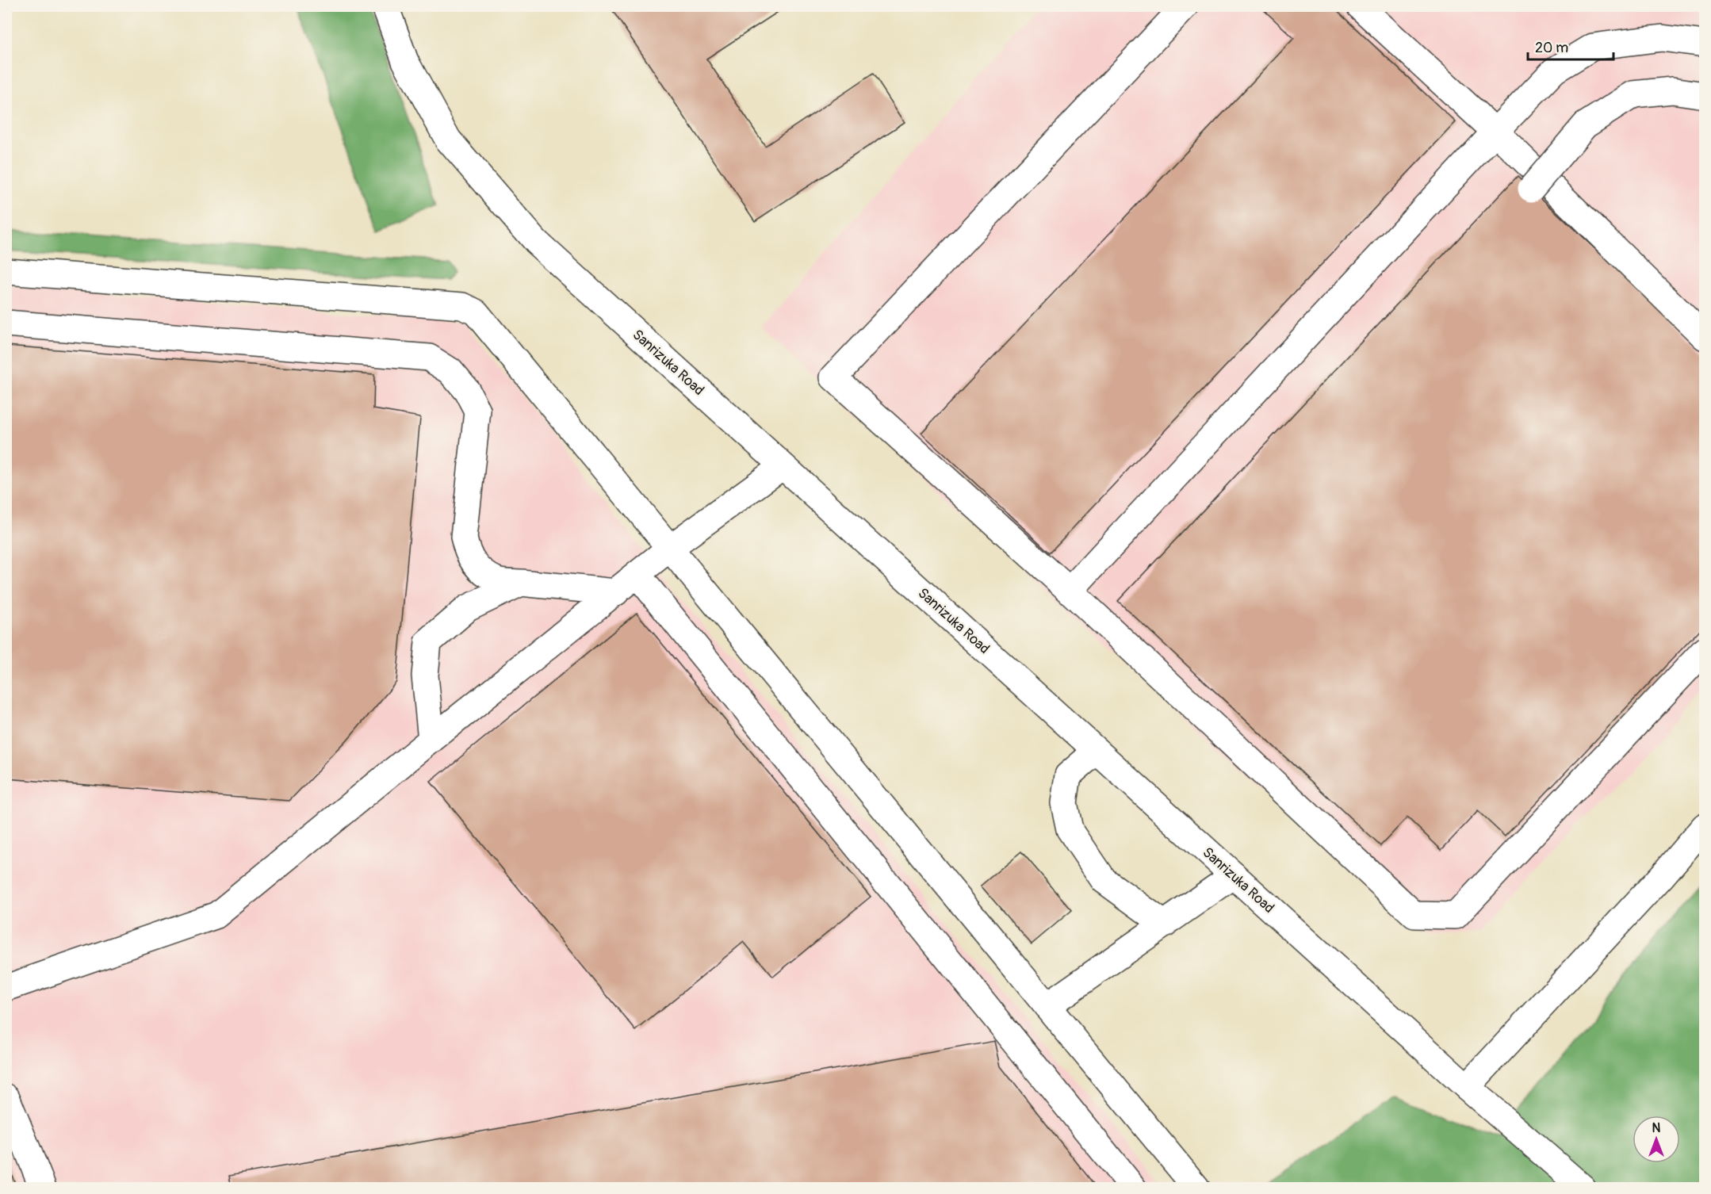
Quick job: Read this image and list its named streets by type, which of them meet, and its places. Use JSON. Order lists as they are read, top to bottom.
{
  "streets": {
    "street": ["Sanrizuka Road"]
  },
  "scale_bar": "20 m",
  "north": "top"
}
